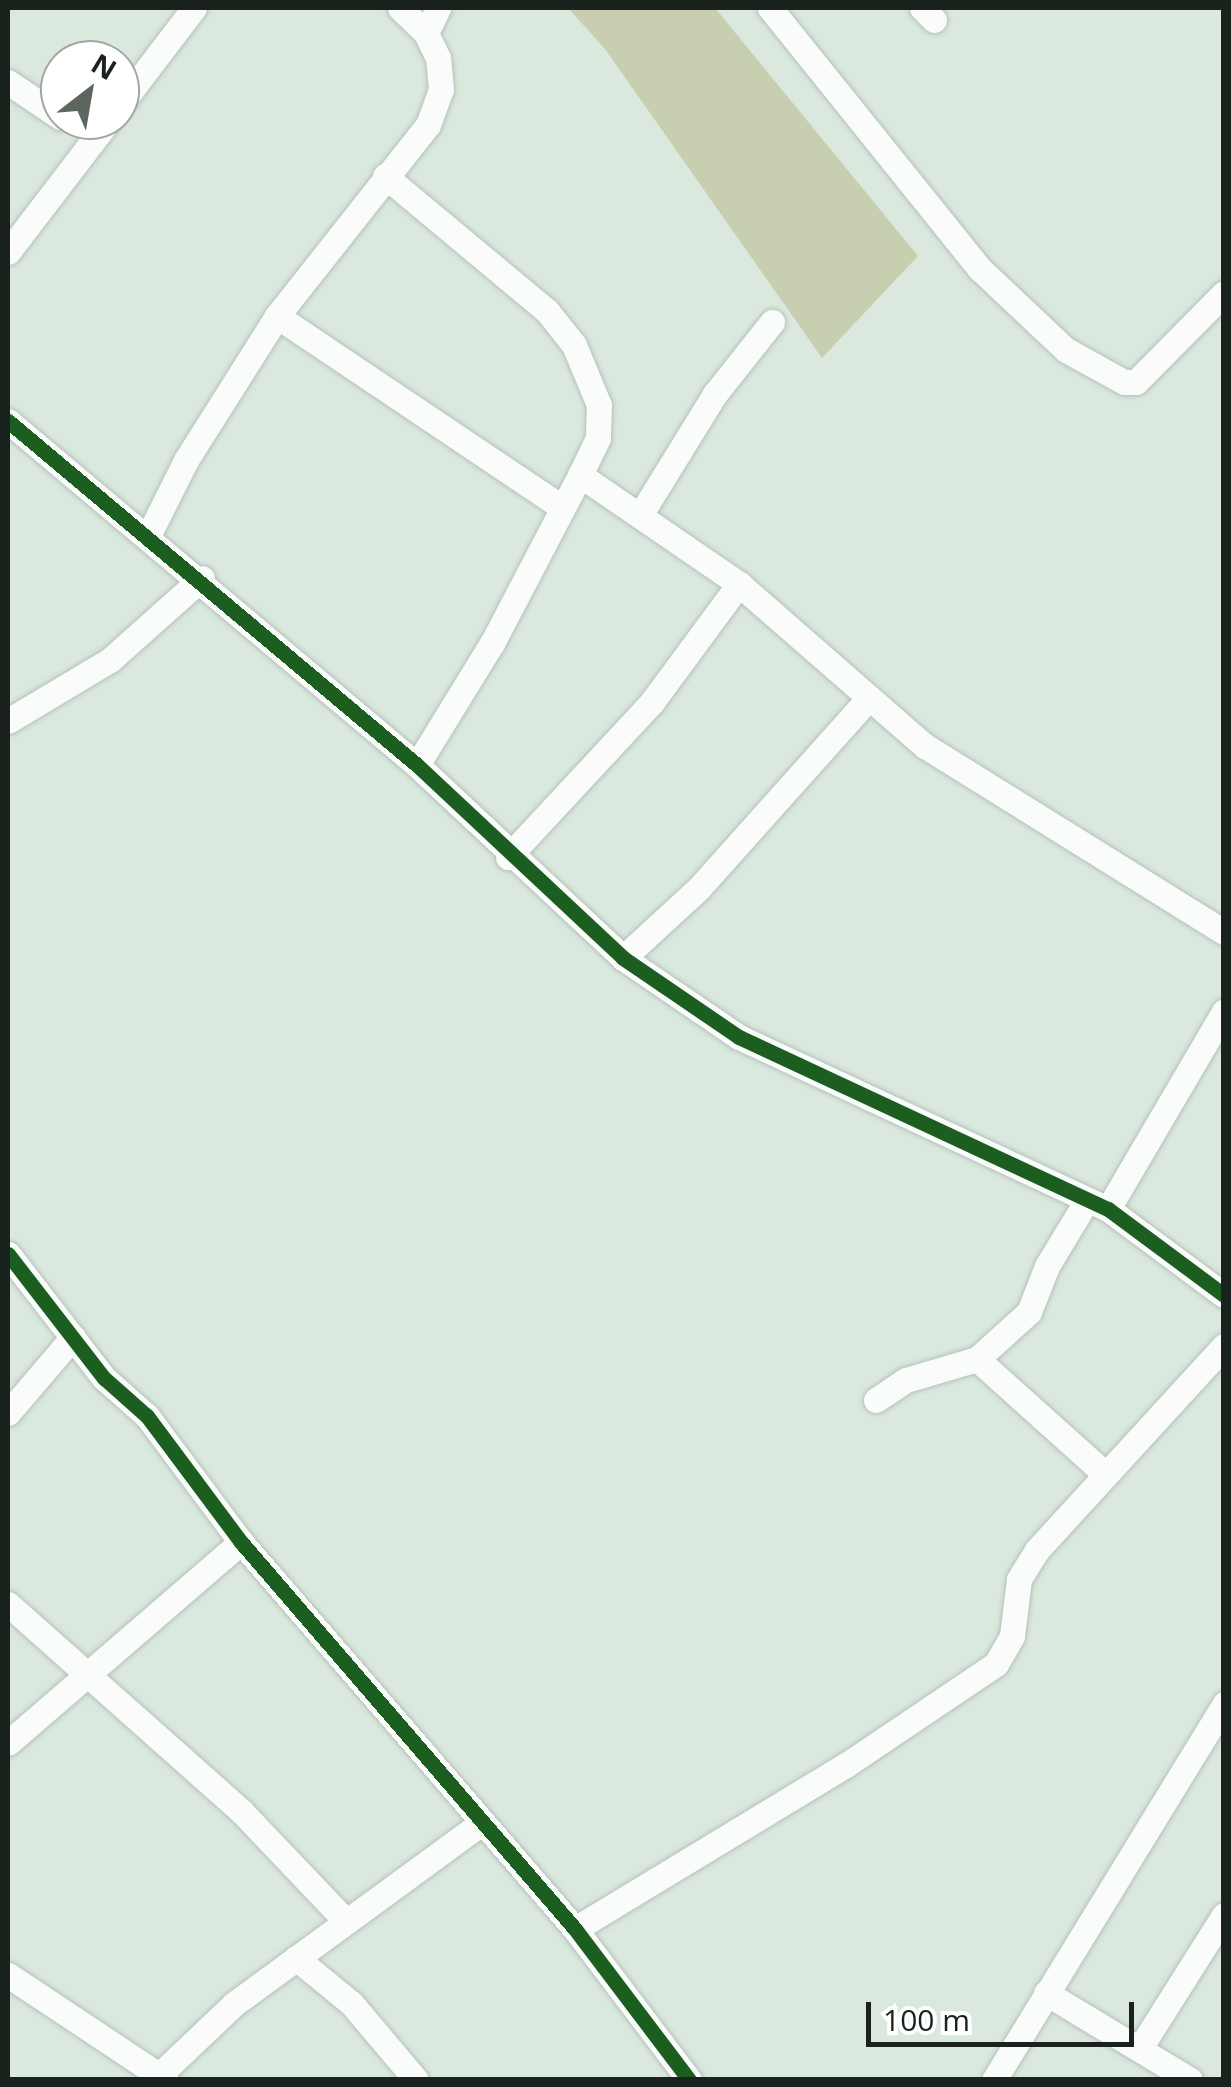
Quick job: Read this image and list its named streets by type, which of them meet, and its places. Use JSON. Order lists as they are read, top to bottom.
{
  "scale_bar": "100 m",
  "north": "top right"
}
